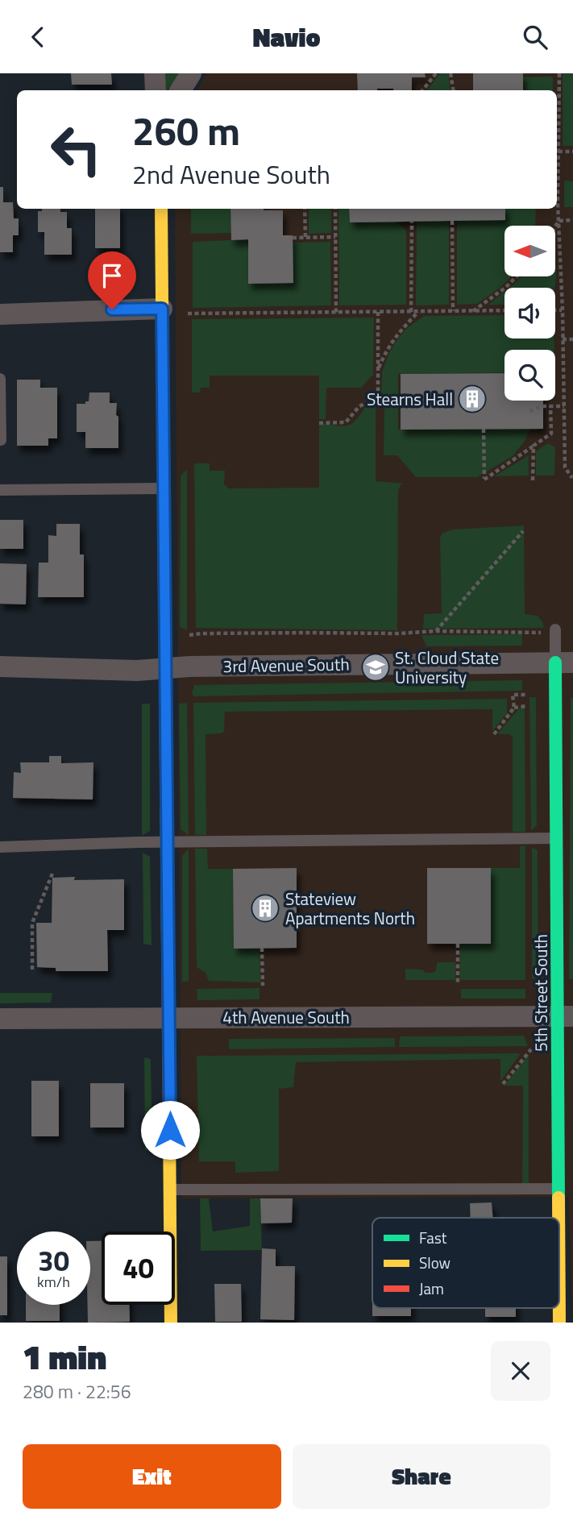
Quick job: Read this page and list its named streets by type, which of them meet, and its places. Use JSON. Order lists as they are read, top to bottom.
{
  "streets": {
    "street": ["3rd Avenue South", "5th Street South", "4th Avenue South"]
  },
  "crossings": [
    ["3rd Avenue South", "5th Street South"],
    ["5th Street South", "4th Avenue South"]
  ],
  "places": {
    "building": ["Stearns Hall", "Stateview Apartments North"],
    "school or university": ["St. Cloud State University"]
  },
  "legend": ["Fast", "Slow", "Jam"],
  "north": "left",
  "page": {
    "header": "Navio",
    "turn": ["260 m", "2nd Avenue South"],
    "speed": "30 km/h",
    "limit": "40",
    "heading": ["1 min", "280 m · 22:56"],
    "buttons": ["Exit", "Share"]
  }
}
